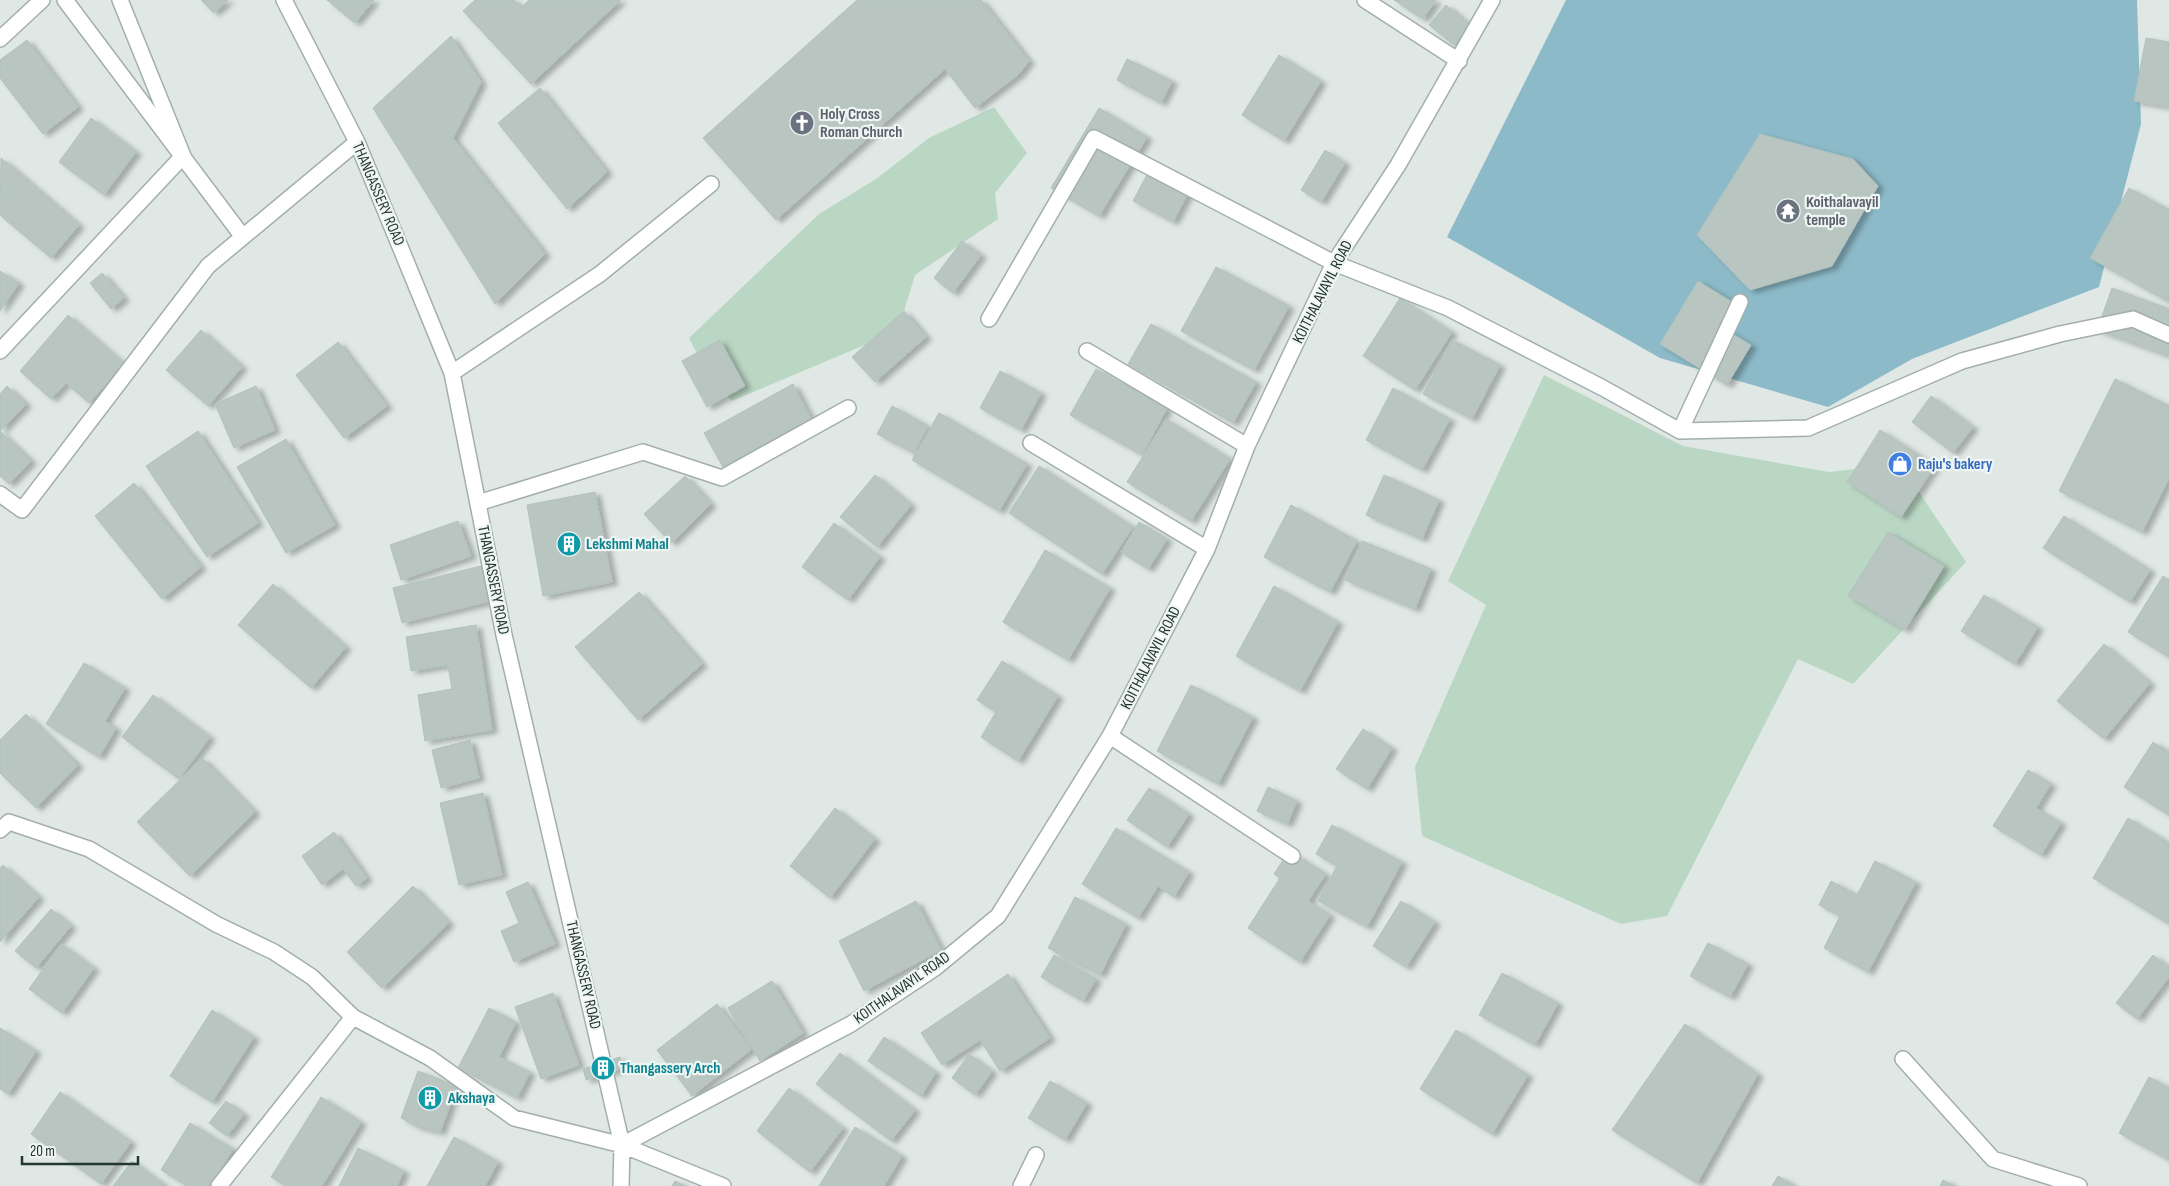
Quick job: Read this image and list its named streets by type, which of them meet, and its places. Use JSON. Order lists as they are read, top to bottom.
{
  "streets": {
    "street": ["THANGASSERY ROAD", "KOITHALAVAYIL ROAD"]
  },
  "crossings": [
    ["THANGASSERY ROAD", "KOITHALAVAYIL ROAD"]
  ],
  "places": {
    "church": ["Holy Cross Roman Church"],
    "temple": ["Koithalavayil temple"],
    "shop": ["Raju's bakery"],
    "building": ["Lekshmi Mahal", "Thangassery Arch", "Akshaya"]
  },
  "scale_bar": "20 m"
}
